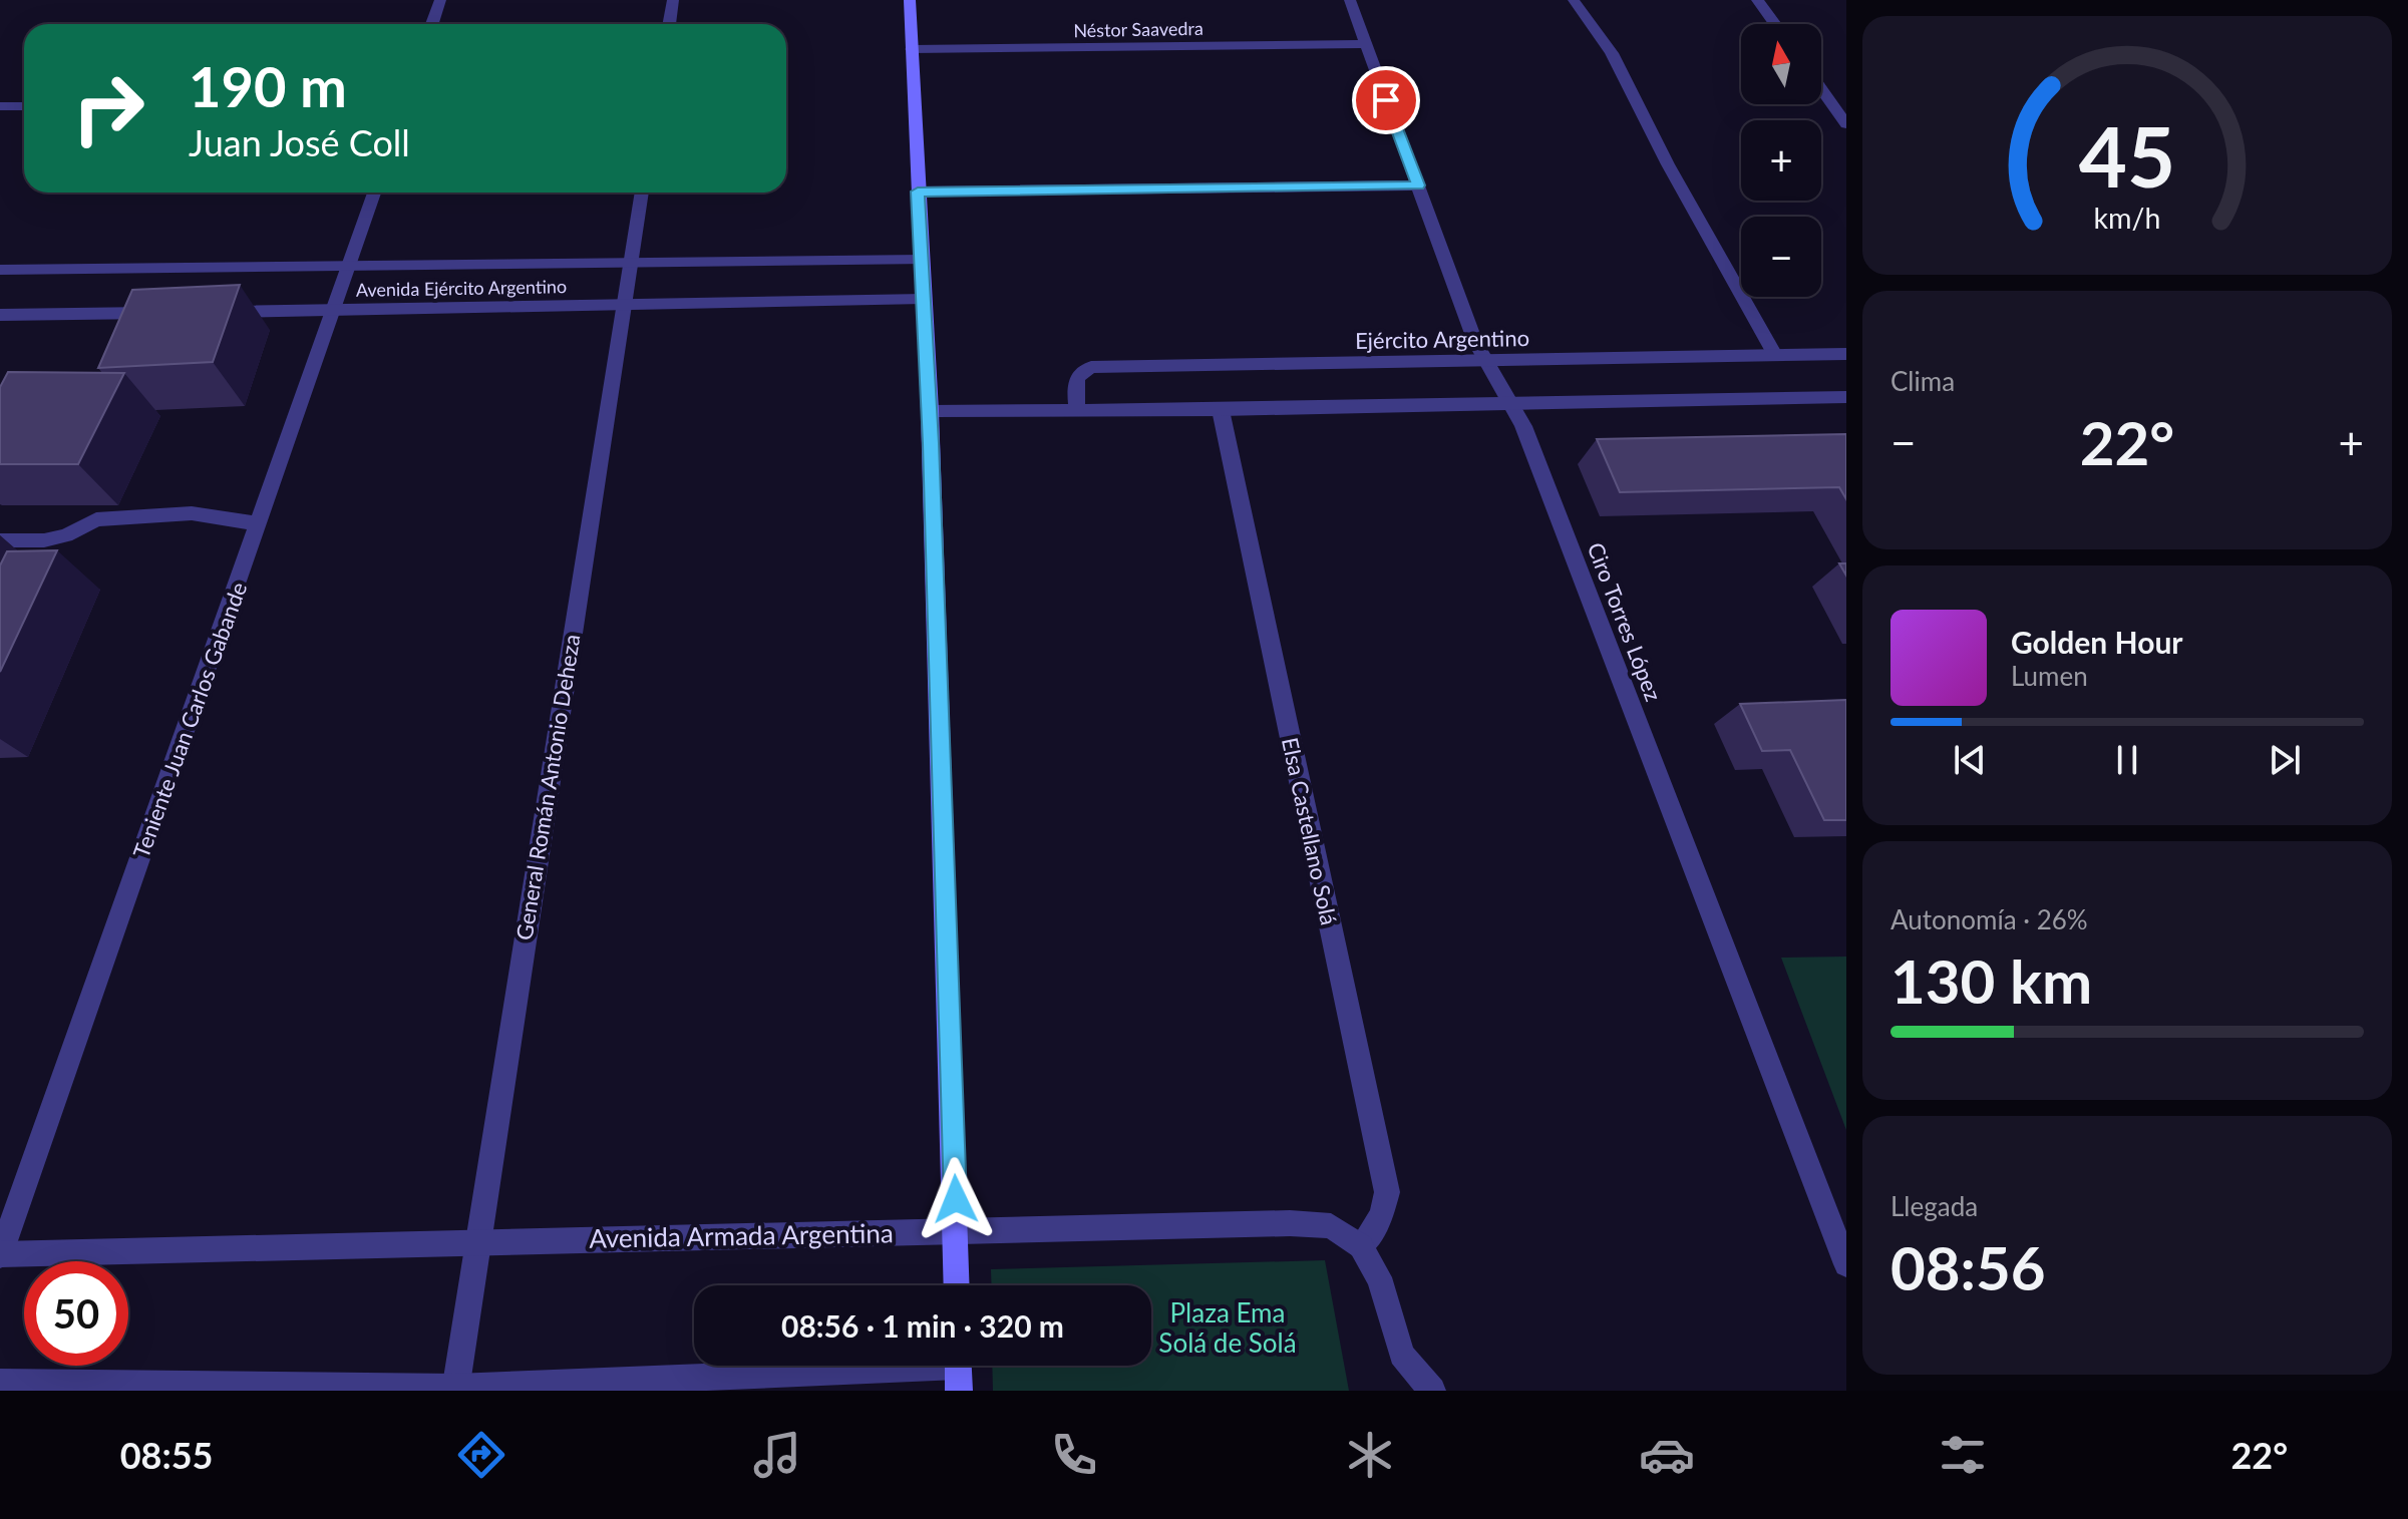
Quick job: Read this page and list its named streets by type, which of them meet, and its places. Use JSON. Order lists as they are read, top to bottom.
{
  "streets": {
    "street": [
      "Néstor Saavedra",
      "Avenida Ejército Argentino",
      "Ejército Argentino",
      "Ciro Torres López",
      "Teniente Juan Carlos Gabande",
      "General Román Antonio Deheza",
      "Elsa Castellano Solá",
      "Avenida Armada Argentina"
    ]
  },
  "crossings": [
    ["Néstor Saavedra", "Ciro Torres López"],
    ["Avenida Ejército Argentino", "Teniente Juan Carlos Gabande"],
    ["Avenida Ejército Argentino", "General Román Antonio Deheza"],
    ["Ejército Argentino", "Ciro Torres López"],
    ["Teniente Juan Carlos Gabande", "Avenida Armada Argentina"],
    ["General Román Antonio Deheza", "Avenida Armada Argentina"],
    ["Elsa Castellano Solá", "Avenida Armada Argentina"]
  ],
  "parks": ["Plaza Ema Solá de Solá"],
  "north": "top",
  "page": {
    "map_buttons": ["+", "−"],
    "turn": ["190 m", "Juan José Coll"],
    "tile": [
      "Clima",
      ["Autonomía · 26%", "130 km"],
      ["Llegada", "08:56"]
    ],
    "heat": ["−", "22°", "+"],
    "song": ["Golden Hour", "Lumen"],
    "limit": "50",
    "trip": "08:56 · 1 min · 320 m",
    "tabs": ["08:55", "22°"],
    "gauge": ["45", "km/h"]
  }
}
